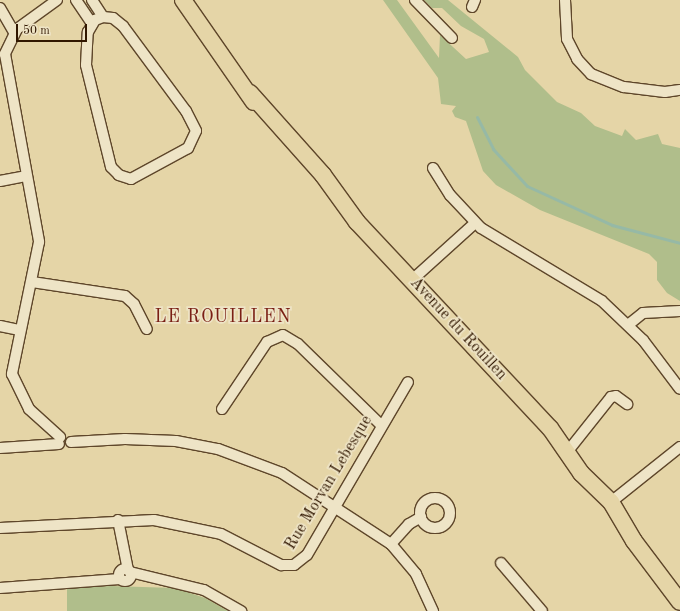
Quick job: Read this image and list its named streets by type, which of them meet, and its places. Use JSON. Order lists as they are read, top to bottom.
{
  "streets": {
    "main road": ["Avenue du Rouillen"],
    "street": ["Rue Morvan Lebesque"]
  },
  "districts": ["LE ROUILLEN"],
  "scale_bar": "50 m"
}
